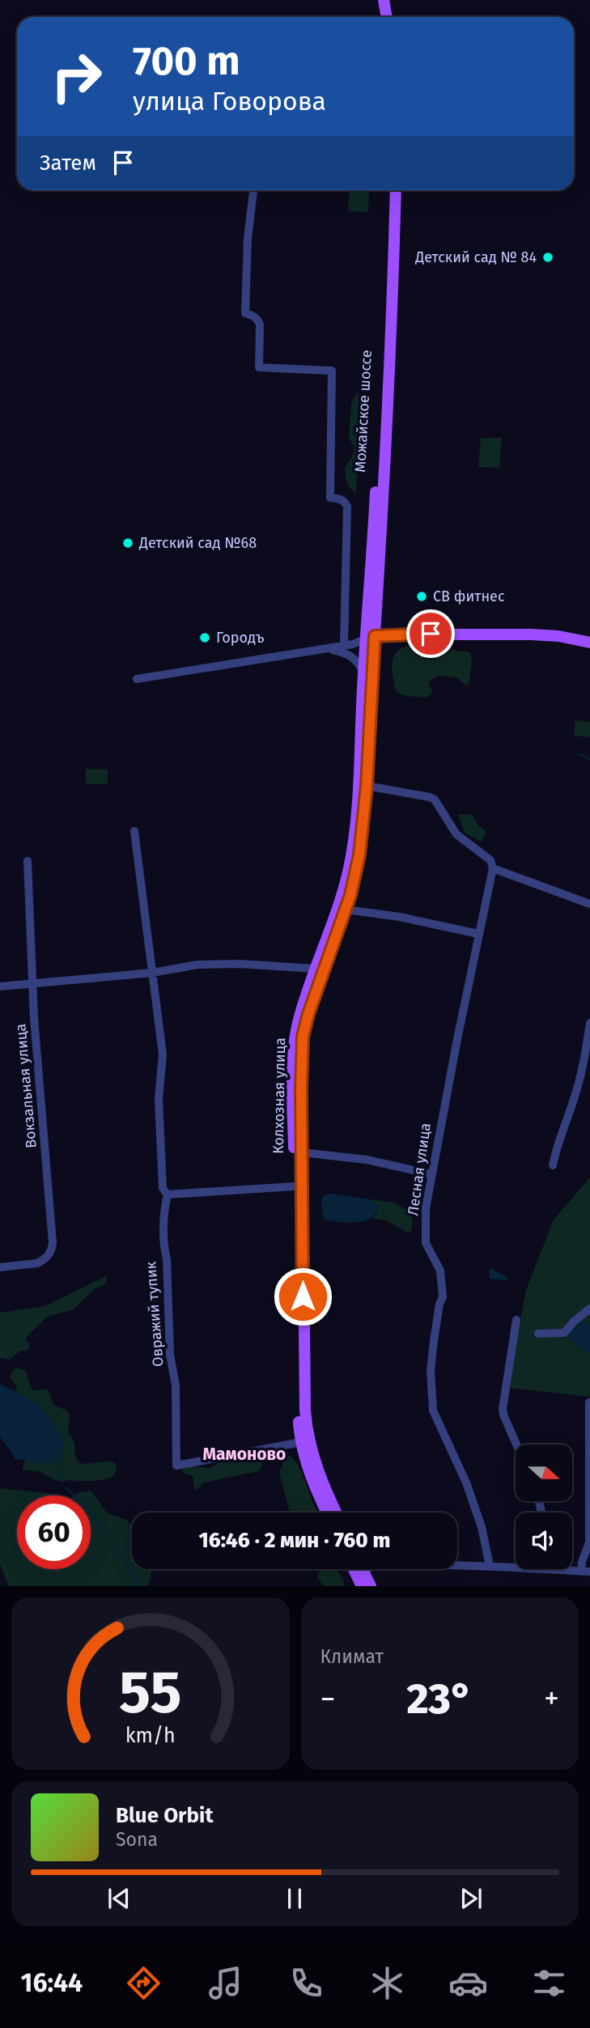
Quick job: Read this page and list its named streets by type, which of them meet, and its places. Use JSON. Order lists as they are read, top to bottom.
{
  "streets": {
    "main road": ["Можайское шоссе", "Колхозная улица"],
    "street": ["Вокзальная улица", "Лесная улица", "Овражий тупик"]
  },
  "crossings": [
    ["Можайское шоссе", "Колхозная улица"],
    ["Колхозная улица", "Овражий тупик"]
  ],
  "districts": ["Мамоново"],
  "places": [
    "Детский сад № 84",
    "Детский сад №68",
    "СВ фитнес",
    "Городъ"
  ],
  "north": "right",
  "page": {
    "turn": ["700 m", "улица Говорова"],
    "then": "Затем",
    "limit": "60",
    "trip": "16:46 · 2 мин · 760 m",
    "tile": "Климат",
    "heat": ["−", "23°", "+"],
    "song": ["Blue Orbit", "Sona"],
    "tabs": "16:44",
    "gauge": ["55", "km/h"]
  }
}
